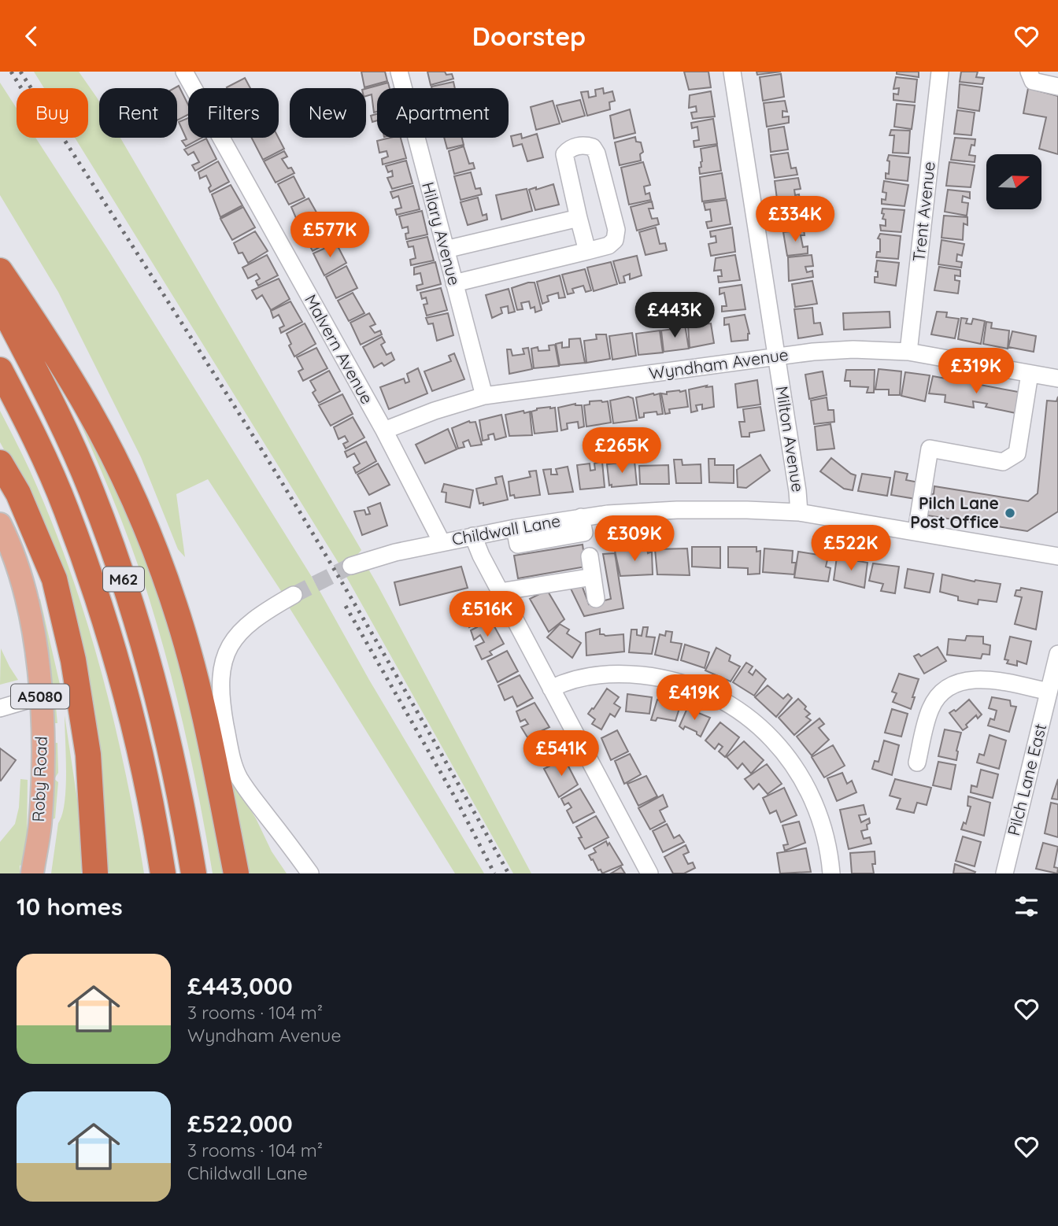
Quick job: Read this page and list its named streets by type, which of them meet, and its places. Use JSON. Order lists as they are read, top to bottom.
{
  "streets": {
    "highway": ["M62"],
    "main road": ["A5080", "Roby Road"],
    "street": [
      "Trent Avenue",
      "Hilary Avenue",
      "Malvern Avenue",
      "Wyndham Avenue",
      "Milton Avenue",
      "Childwall Lane",
      "Pilch Lane East"
    ]
  },
  "crossings": [
    ["Trent Avenue", "Wyndham Avenue"],
    ["Hilary Avenue", "Wyndham Avenue"],
    ["Malvern Avenue", "Wyndham Avenue"],
    ["Malvern Avenue", "Childwall Lane"],
    ["Wyndham Avenue", "Milton Avenue"],
    ["Milton Avenue", "Childwall Lane"]
  ],
  "places": ["Pilch Lane Post Office"],
  "north": "right",
  "page": {
    "header": "Doorstep",
    "chip": [
      "Buy",
      "Rent",
      "Filters",
      "New",
      "Apartment"
    ],
    "price": [
      "£334K",
      "£577K",
      "£443K",
      "£319K",
      "£265K",
      "£309K",
      "£522K",
      "£516K",
      "£419K",
      "£541K"
    ],
    "heading": "10 homes",
    "list": [
      {
        "name": "£443,000",
        "note": "3 rooms · 104 m² · Wyndham Avenue"
      },
      {
        "name": "£522,000",
        "note": "3 rooms · 104 m² · Childwall Lane"
      }
    ]
  }
}
